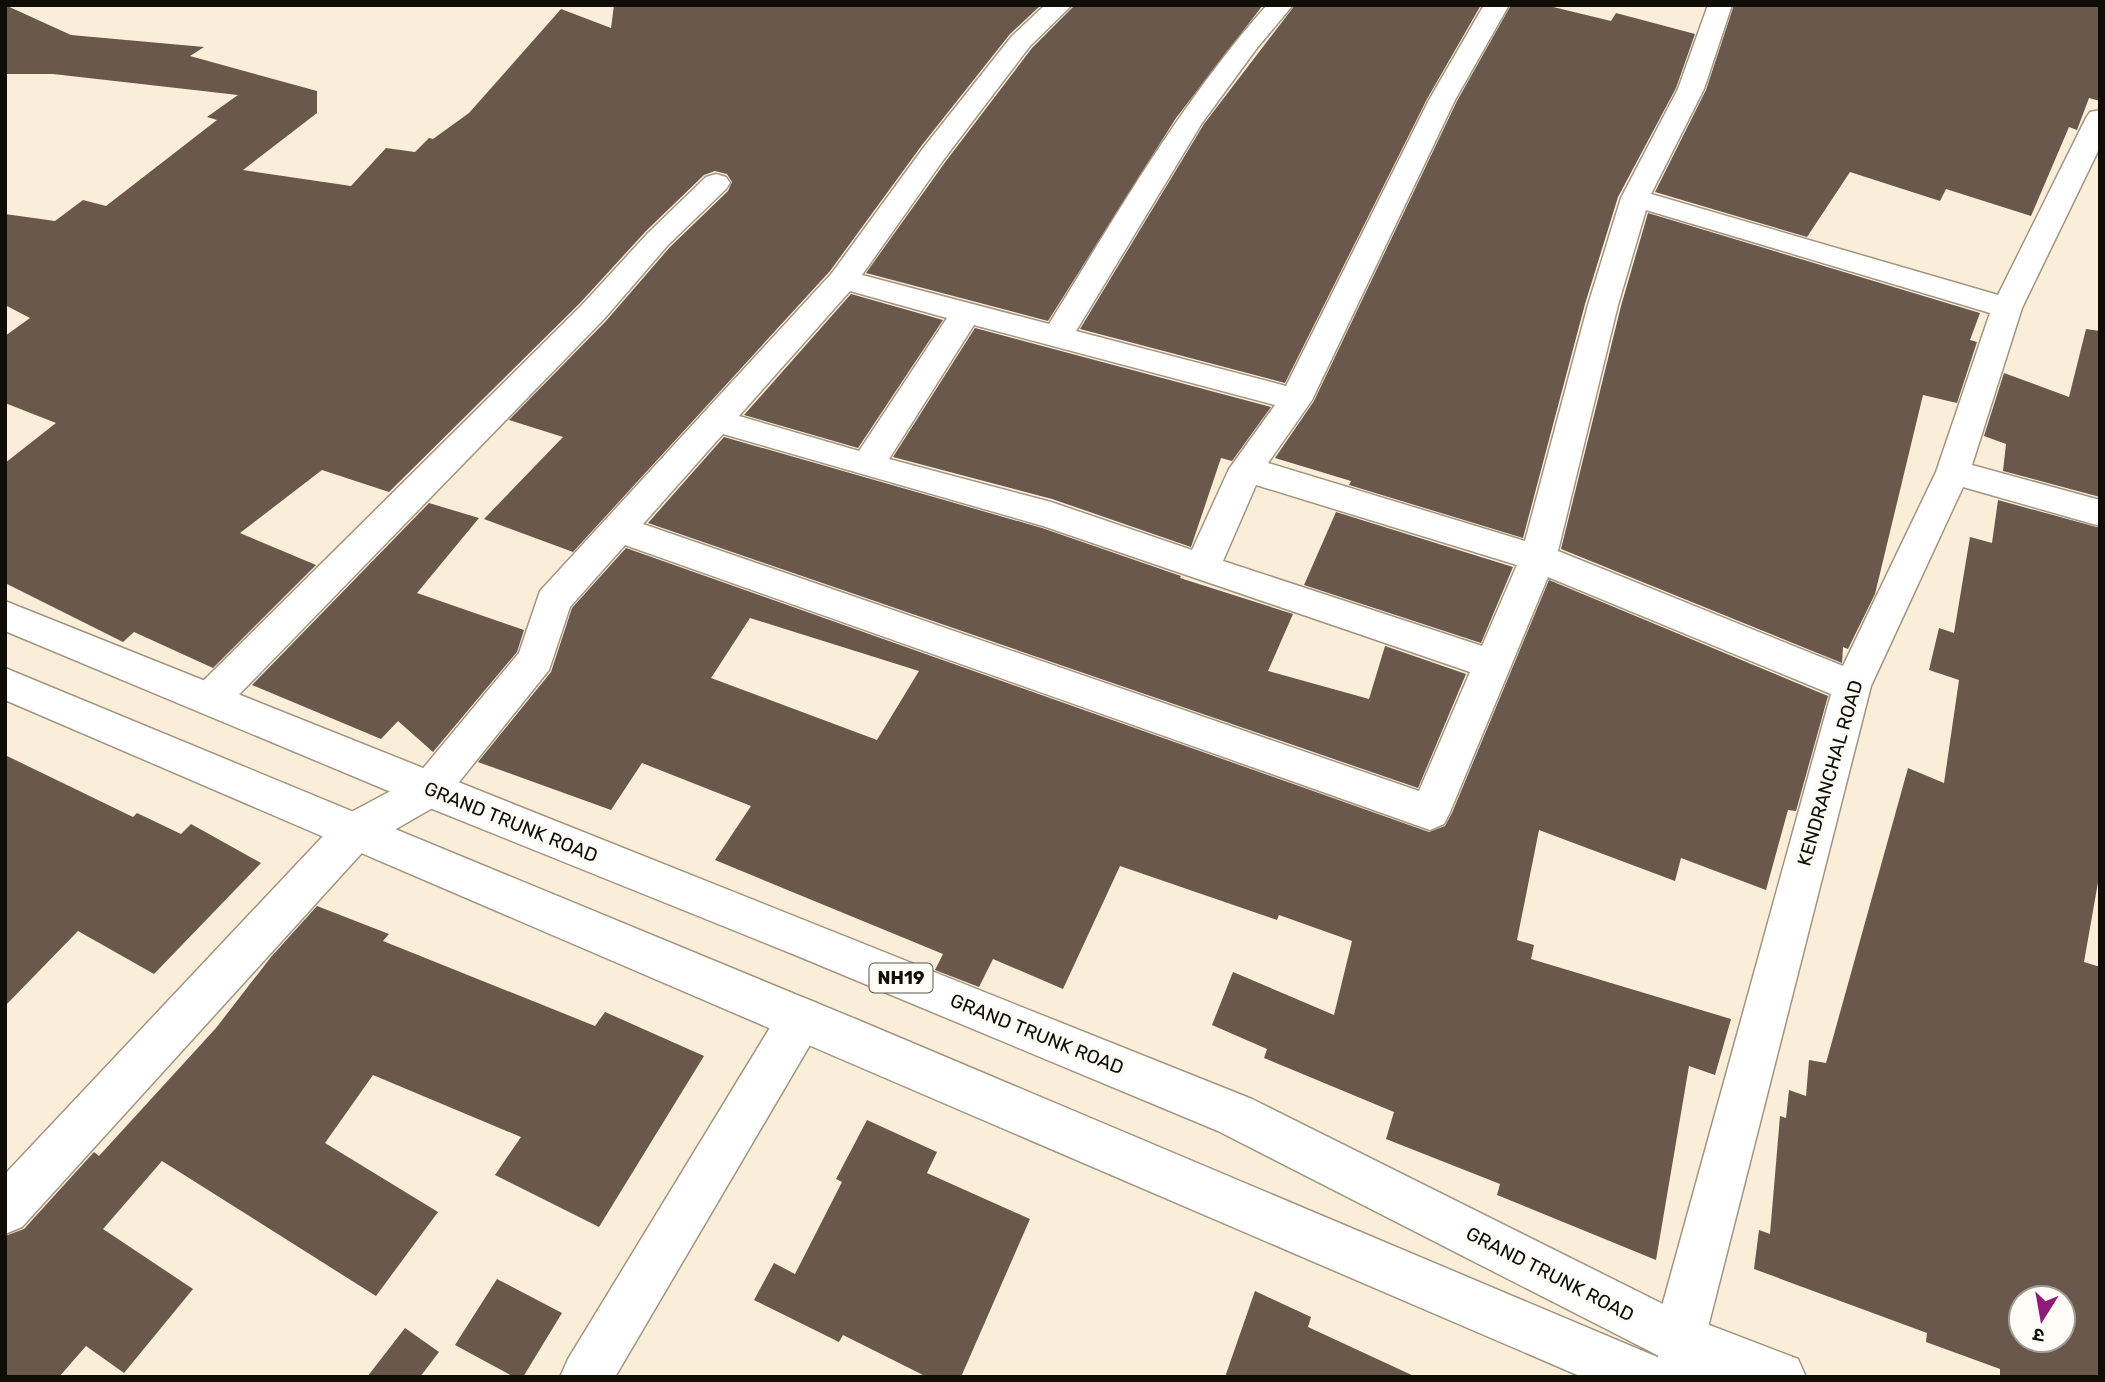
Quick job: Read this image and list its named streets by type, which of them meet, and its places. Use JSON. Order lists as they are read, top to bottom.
{
  "streets": {
    "main road": ["KENDRANCHAL ROAD", "GRAND TRUNK ROAD", "NH19"]
  },
  "crossings": [
    ["KENDRANCHAL ROAD", "GRAND TRUNK ROAD"]
  ],
  "north": "bottom"
}
